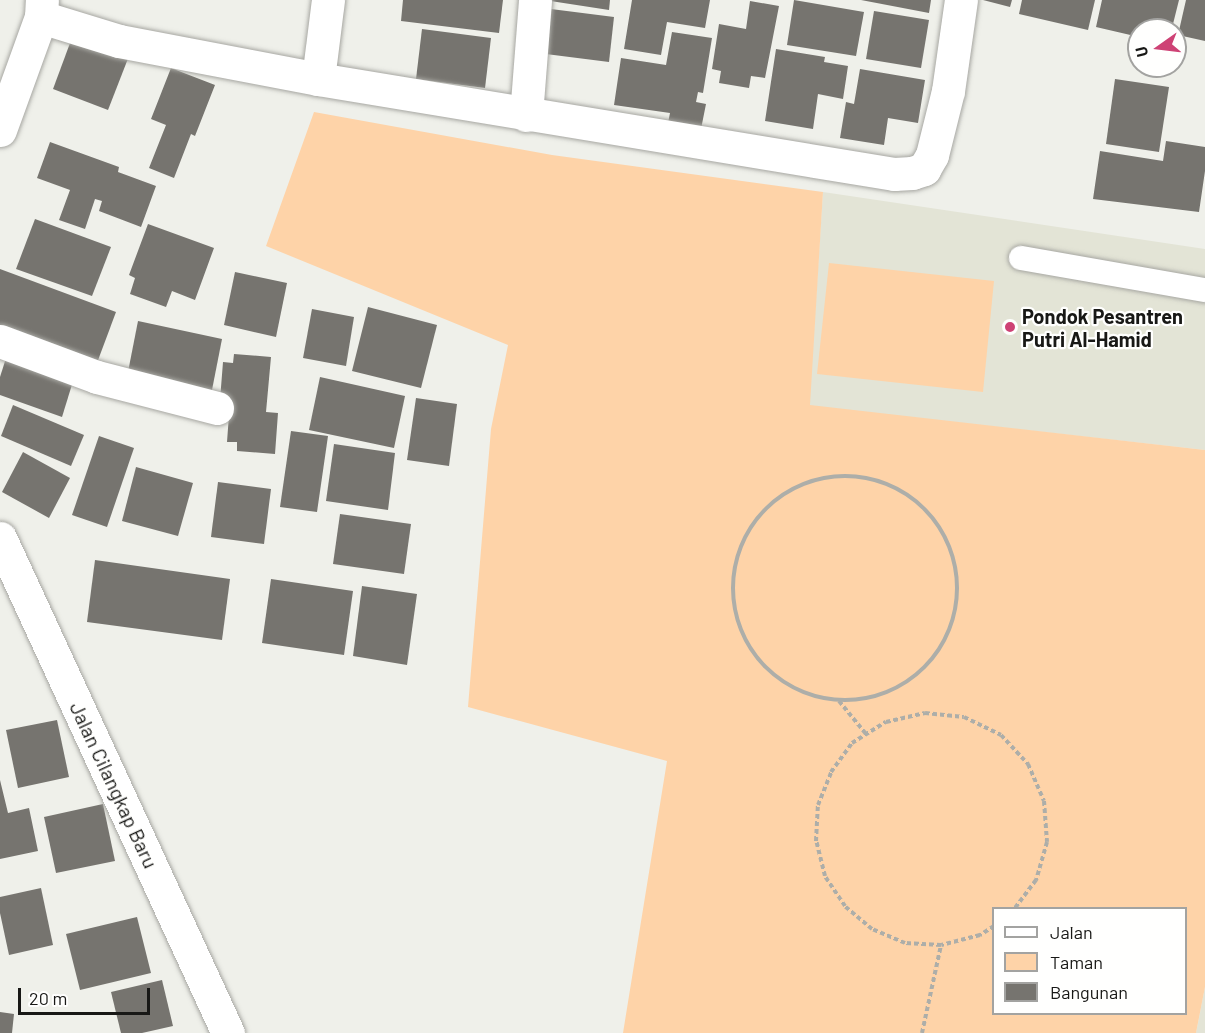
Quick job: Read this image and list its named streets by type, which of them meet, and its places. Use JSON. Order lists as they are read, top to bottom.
{
  "streets": {
    "street": ["Jalan Cilangkap Baru"]
  },
  "places": ["Pondok Pesantren Putri Al-Hamid"],
  "legend": ["Jalan", "Taman", "Bangunan"],
  "scale_bar": "20 m",
  "north": "left"
}
